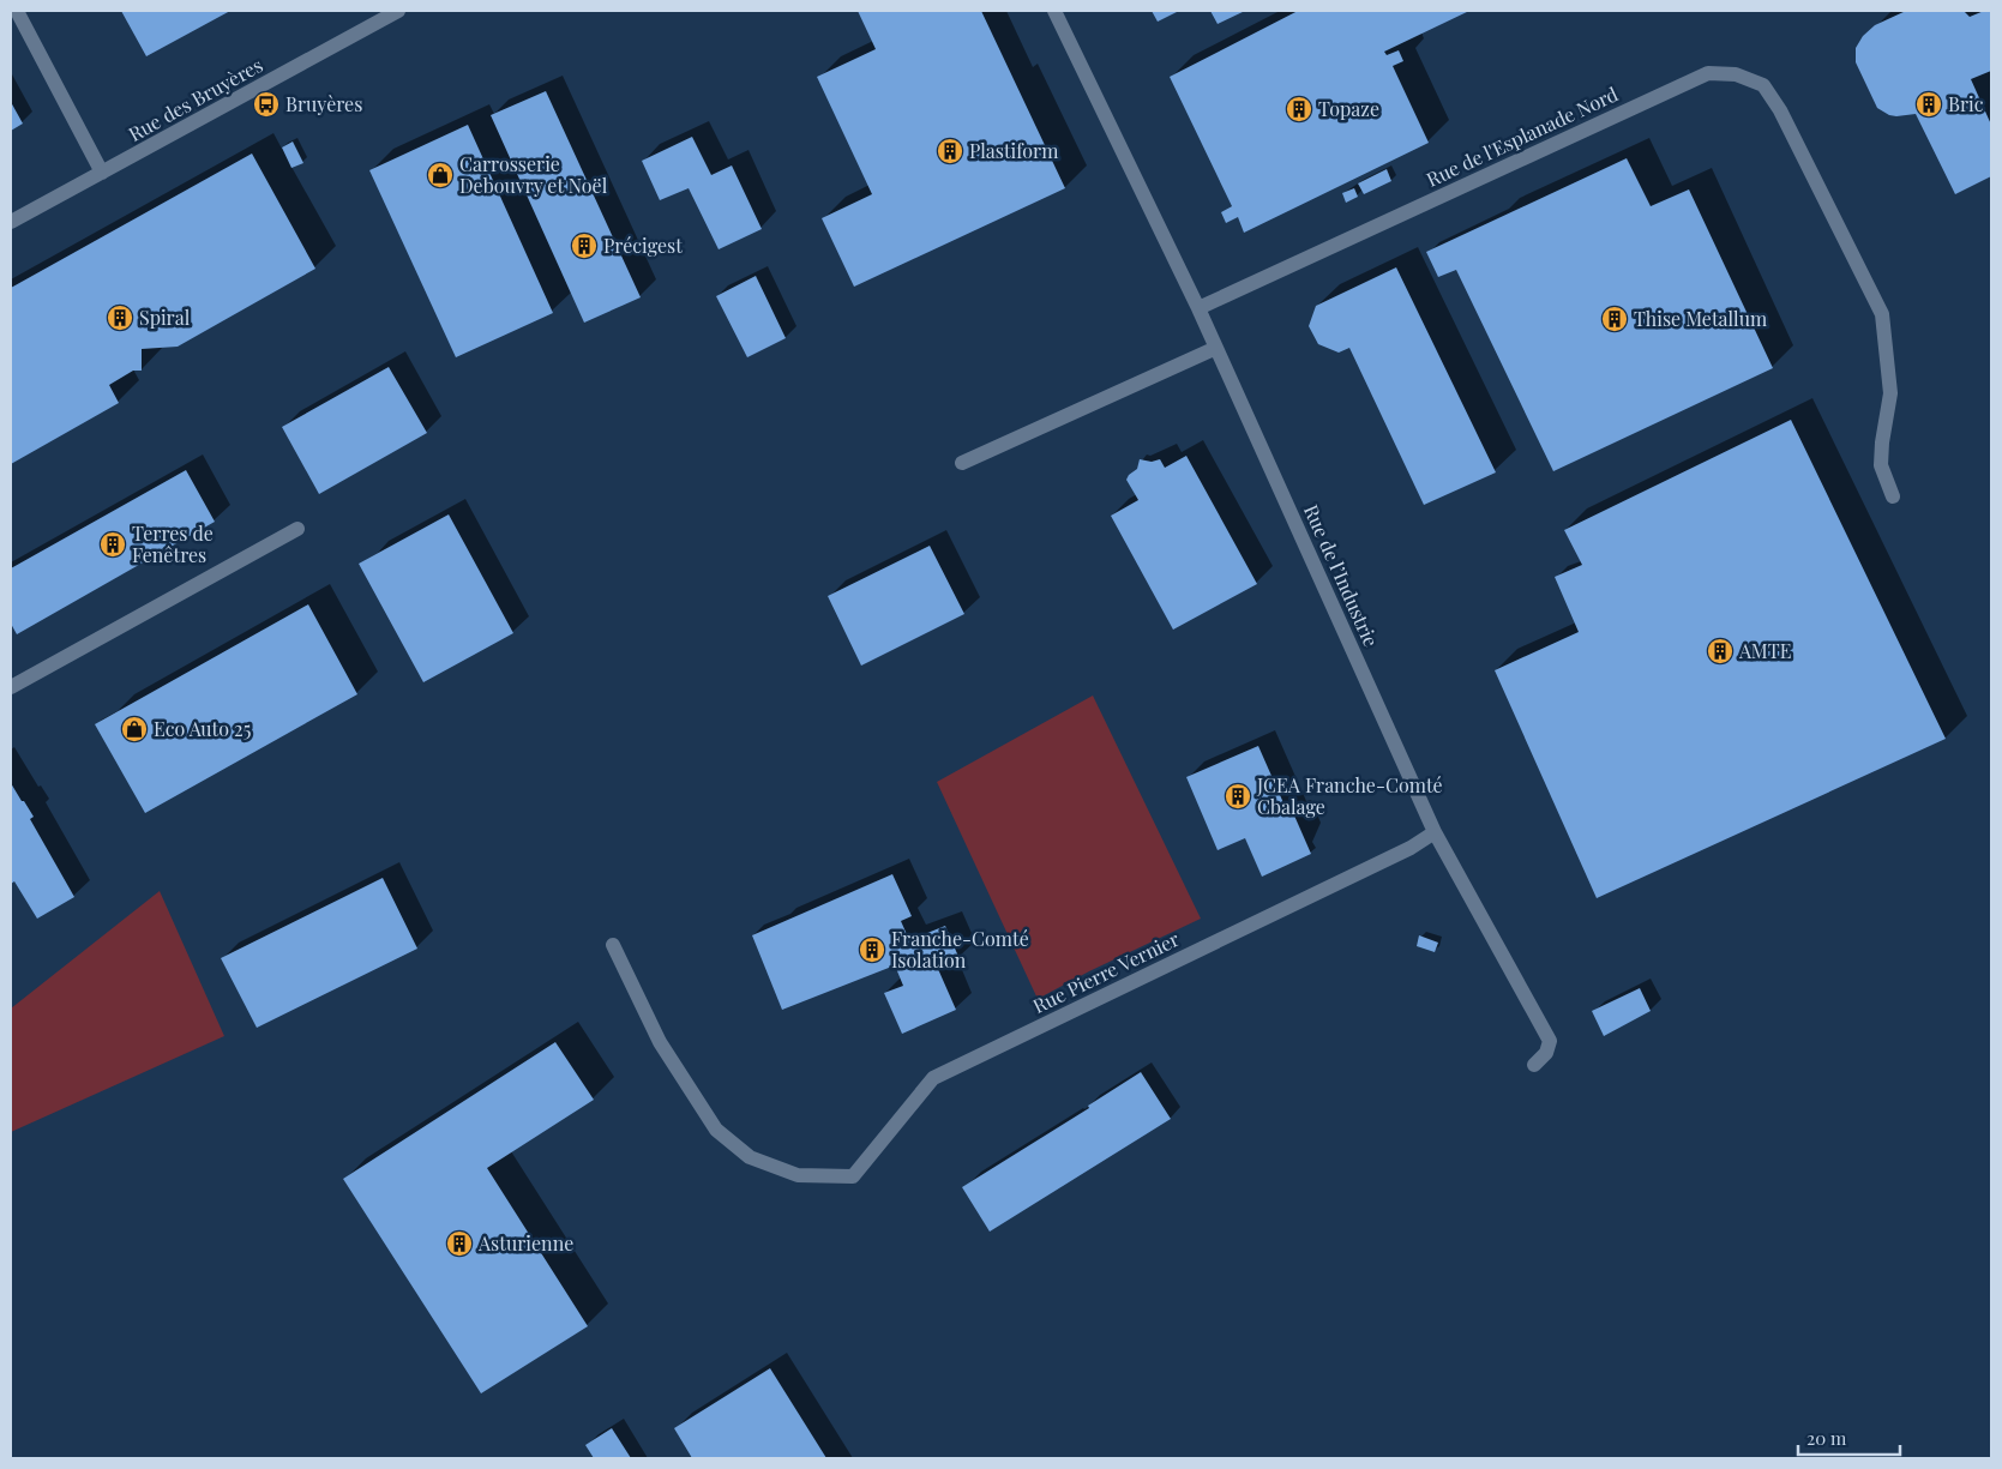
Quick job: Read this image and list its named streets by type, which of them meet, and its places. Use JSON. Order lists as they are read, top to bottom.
{
  "streets": {
    "street": [
      "Rue des Bruyères",
      "Rue de l'Esplanade Nord",
      "Rue de l’Industrie",
      "Rue Pierre Vernier"
    ]
  },
  "crossings": [
    ["Rue de l'Esplanade Nord", "Rue de l’Industrie"],
    ["Rue de l’Industrie", "Rue Pierre Vernier"]
  ],
  "places": {
    "bus stop": ["Bruyères"],
    "building": [
      "Bric",
      "Topaze",
      "Plastiform",
      "Précigest",
      "Spiral",
      "Thise Metallum",
      "Terres de Fenêtres",
      "AMTE",
      "JCEA Franche-Comté Cbalage",
      "Franche-Comté Isolation",
      "Asturienne"
    ],
    "shop": ["Carrosserie Debouvry et Noël", "Eco Auto 25"]
  },
  "scale_bar": "20 m"
}
